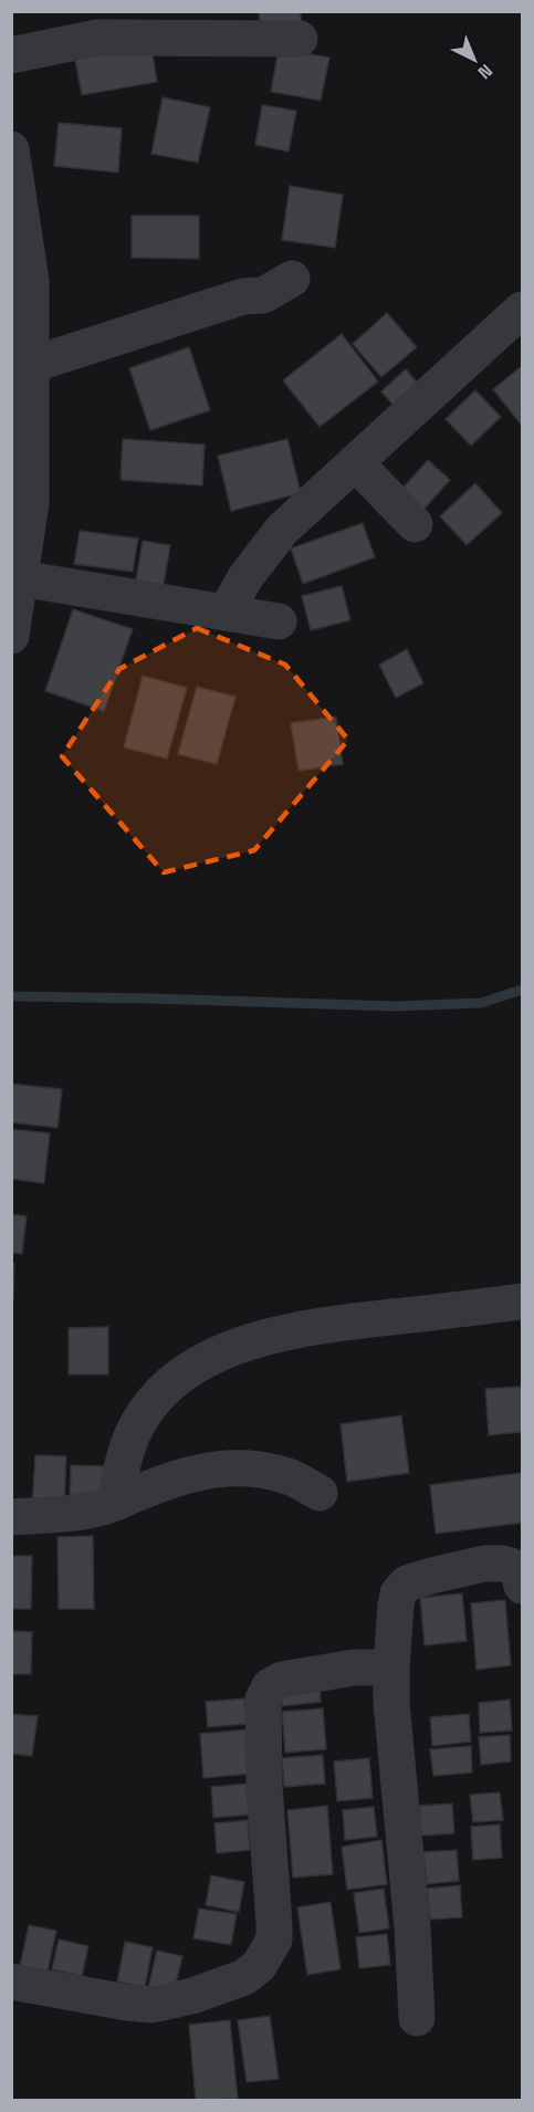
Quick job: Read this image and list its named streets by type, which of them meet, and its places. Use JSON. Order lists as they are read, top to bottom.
{
  "north": "bottom right"
}
